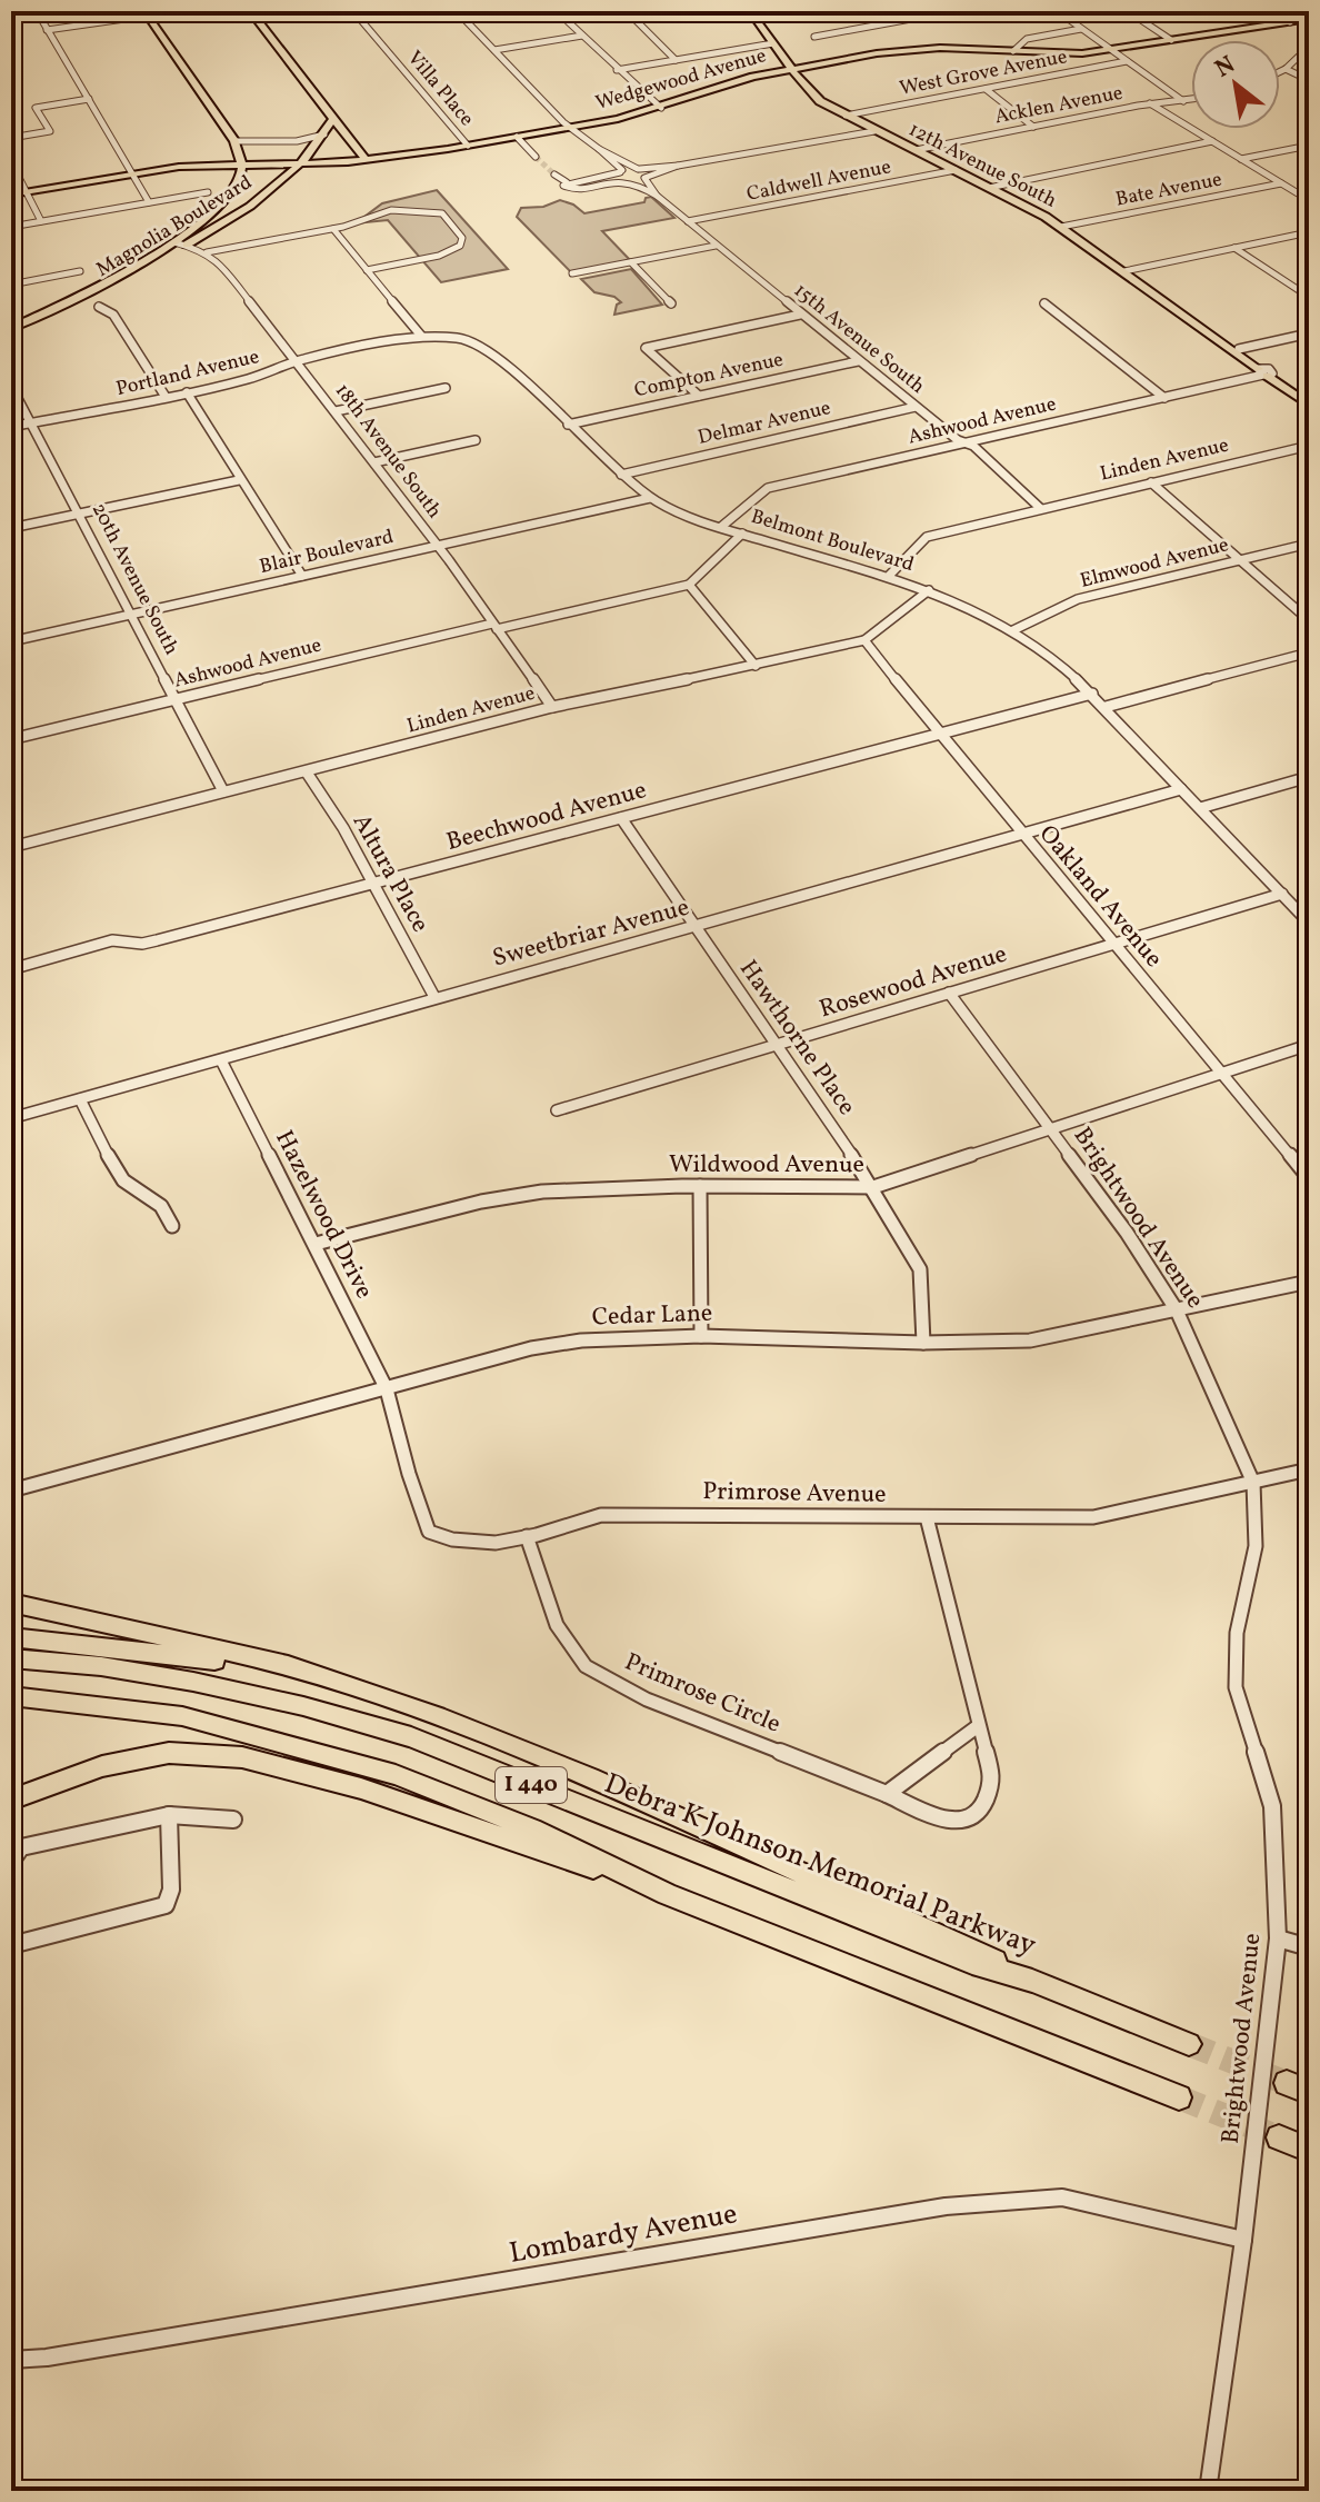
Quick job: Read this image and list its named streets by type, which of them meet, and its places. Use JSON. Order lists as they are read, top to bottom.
{
  "streets": {
    "highway": ["I 440", "Debra K Johnson Memorial Parkway"],
    "main road": ["Wedgewood Avenue", "12th Avenue South", "Magnolia Boulevard"],
    "street": [
      "West Grove Avenue",
      "Villa Place",
      "Acklen Avenue",
      "Caldwell Avenue",
      "Bate Avenue",
      "15th Avenue South",
      "Portland Avenue",
      "Compton Avenue",
      "Ashwood Avenue",
      "Delmar Avenue",
      "18th Avenue South",
      "Linden Avenue",
      "Belmont Boulevard",
      "Blair Boulevard",
      "Elmwood Avenue",
      "20th Avenue South",
      "Beechwood Avenue",
      "Altura Place",
      "Oakland Avenue",
      "Sweetbriar Avenue",
      "Rosewood Avenue",
      "Hawthorne Place",
      "Wildwood Avenue",
      "Hazelwood Drive",
      "Brightwood Avenue",
      "Cedar Lane",
      "Primrose Avenue",
      "Primrose Circle",
      "Lombardy Avenue"
    ]
  },
  "crossings": [
    ["West Grove Avenue", "12th Avenue South"],
    ["Wedgewood Avenue", "Villa Place"],
    ["Wedgewood Avenue", "12th Avenue South"],
    ["Wedgewood Avenue", "Magnolia Boulevard"],
    ["Wedgewood Avenue", "15th Avenue South"],
    ["Acklen Avenue", "12th Avenue South"],
    ["12th Avenue South", "Caldwell Avenue"],
    ["12th Avenue South", "Bate Avenue"],
    ["12th Avenue South", "Ashwood Avenue"],
    ["Caldwell Avenue", "15th Avenue South"],
    ["Magnolia Boulevard", "18th Avenue South"],
    ["15th Avenue South", "Compton Avenue"],
    ["15th Avenue South", "Ashwood Avenue"],
    ["15th Avenue South", "Delmar Avenue"],
    ["15th Avenue South", "Linden Avenue"],
    ["Portland Avenue", "18th Avenue South"],
    ["Portland Avenue", "Belmont Boulevard"],
    ["Portland Avenue", "20th Avenue South"],
    ["Compton Avenue", "Belmont Boulevard"],
    ["Ashwood Avenue", "18th Avenue South"],
    ["Ashwood Avenue", "Belmont Boulevard"],
    ["Ashwood Avenue", "20th Avenue South"],
    ["Delmar Avenue", "Belmont Boulevard"],
    ["18th Avenue South", "Linden Avenue"],
    ["18th Avenue South", "Blair Boulevard"],
    ["Linden Avenue", "Belmont Boulevard"],
    ["Linden Avenue", "20th Avenue South"],
    ["Linden Avenue", "Altura Place"],
    ["Linden Avenue", "Oakland Avenue"],
    ["Belmont Boulevard", "Blair Boulevard"],
    ["Belmont Boulevard", "Elmwood Avenue"],
    ["Belmont Boulevard", "Beechwood Avenue"],
    ["Belmont Boulevard", "Sweetbriar Avenue"],
    ["Belmont Boulevard", "Rosewood Avenue"],
    ["Blair Boulevard", "20th Avenue South"],
    ["Beechwood Avenue", "Altura Place"],
    ["Beechwood Avenue", "Oakland Avenue"],
    ["Beechwood Avenue", "Hawthorne Place"],
    ["Altura Place", "Sweetbriar Avenue"],
    ["Oakland Avenue", "Sweetbriar Avenue"],
    ["Oakland Avenue", "Rosewood Avenue"],
    ["Oakland Avenue", "Wildwood Avenue"],
    ["Sweetbriar Avenue", "Hawthorne Place"],
    ["Sweetbriar Avenue", "Hazelwood Drive"],
    ["Rosewood Avenue", "Hawthorne Place"],
    ["Rosewood Avenue", "Brightwood Avenue"],
    ["Hawthorne Place", "Wildwood Avenue"],
    ["Hawthorne Place", "Cedar Lane"],
    ["Wildwood Avenue", "Hazelwood Drive"],
    ["Wildwood Avenue", "Brightwood Avenue"],
    ["Hazelwood Drive", "Cedar Lane"],
    ["Hazelwood Drive", "Primrose Avenue"],
    ["Brightwood Avenue", "Cedar Lane"],
    ["Brightwood Avenue", "Primrose Avenue"],
    ["Brightwood Avenue", "Lombardy Avenue"],
    ["Cedar Lane", "Primrose Avenue"],
    ["Primrose Avenue", "Primrose Circle"]
  ],
  "north": "top left"
}
